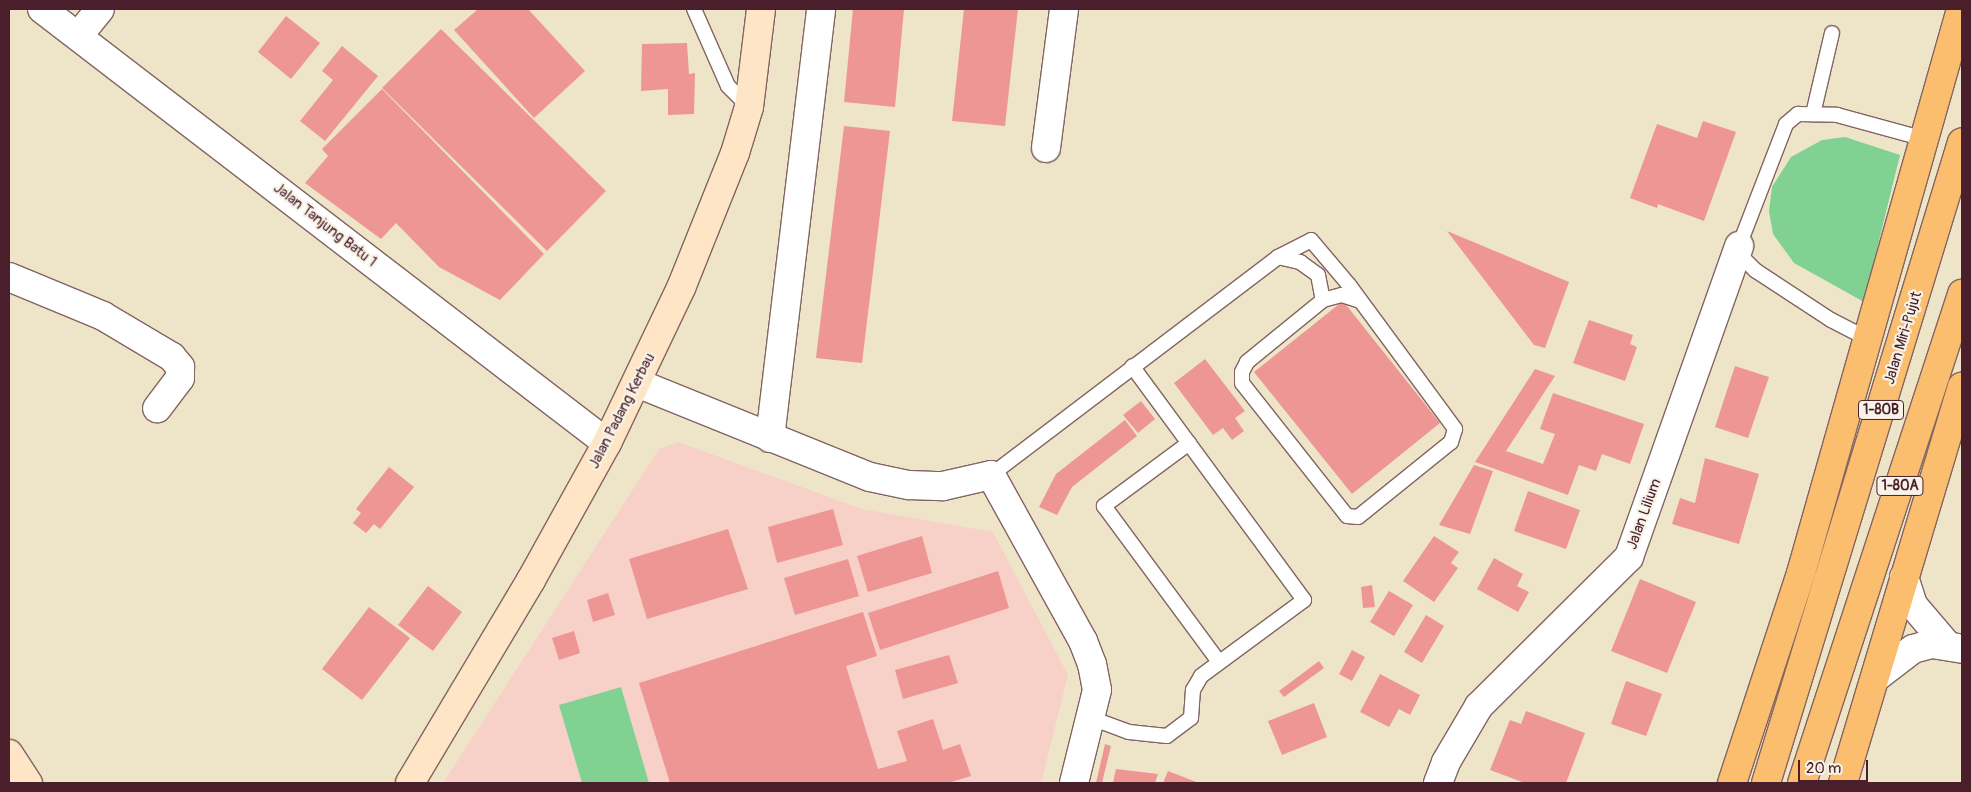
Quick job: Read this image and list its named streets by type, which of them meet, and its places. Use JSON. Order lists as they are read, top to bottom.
{
  "streets": {
    "highway": ["Jalan Miri-Pujut", "1-80B", "1-80A"],
    "street": ["Jalan Tanjung Batu 1", "Jalan Padang Kerbau", "Jalan Lilium"]
  },
  "crossings": [
    ["Jalan Tanjung Batu 1", "Jalan Padang Kerbau"]
  ],
  "scale_bar": "20 m"
}
